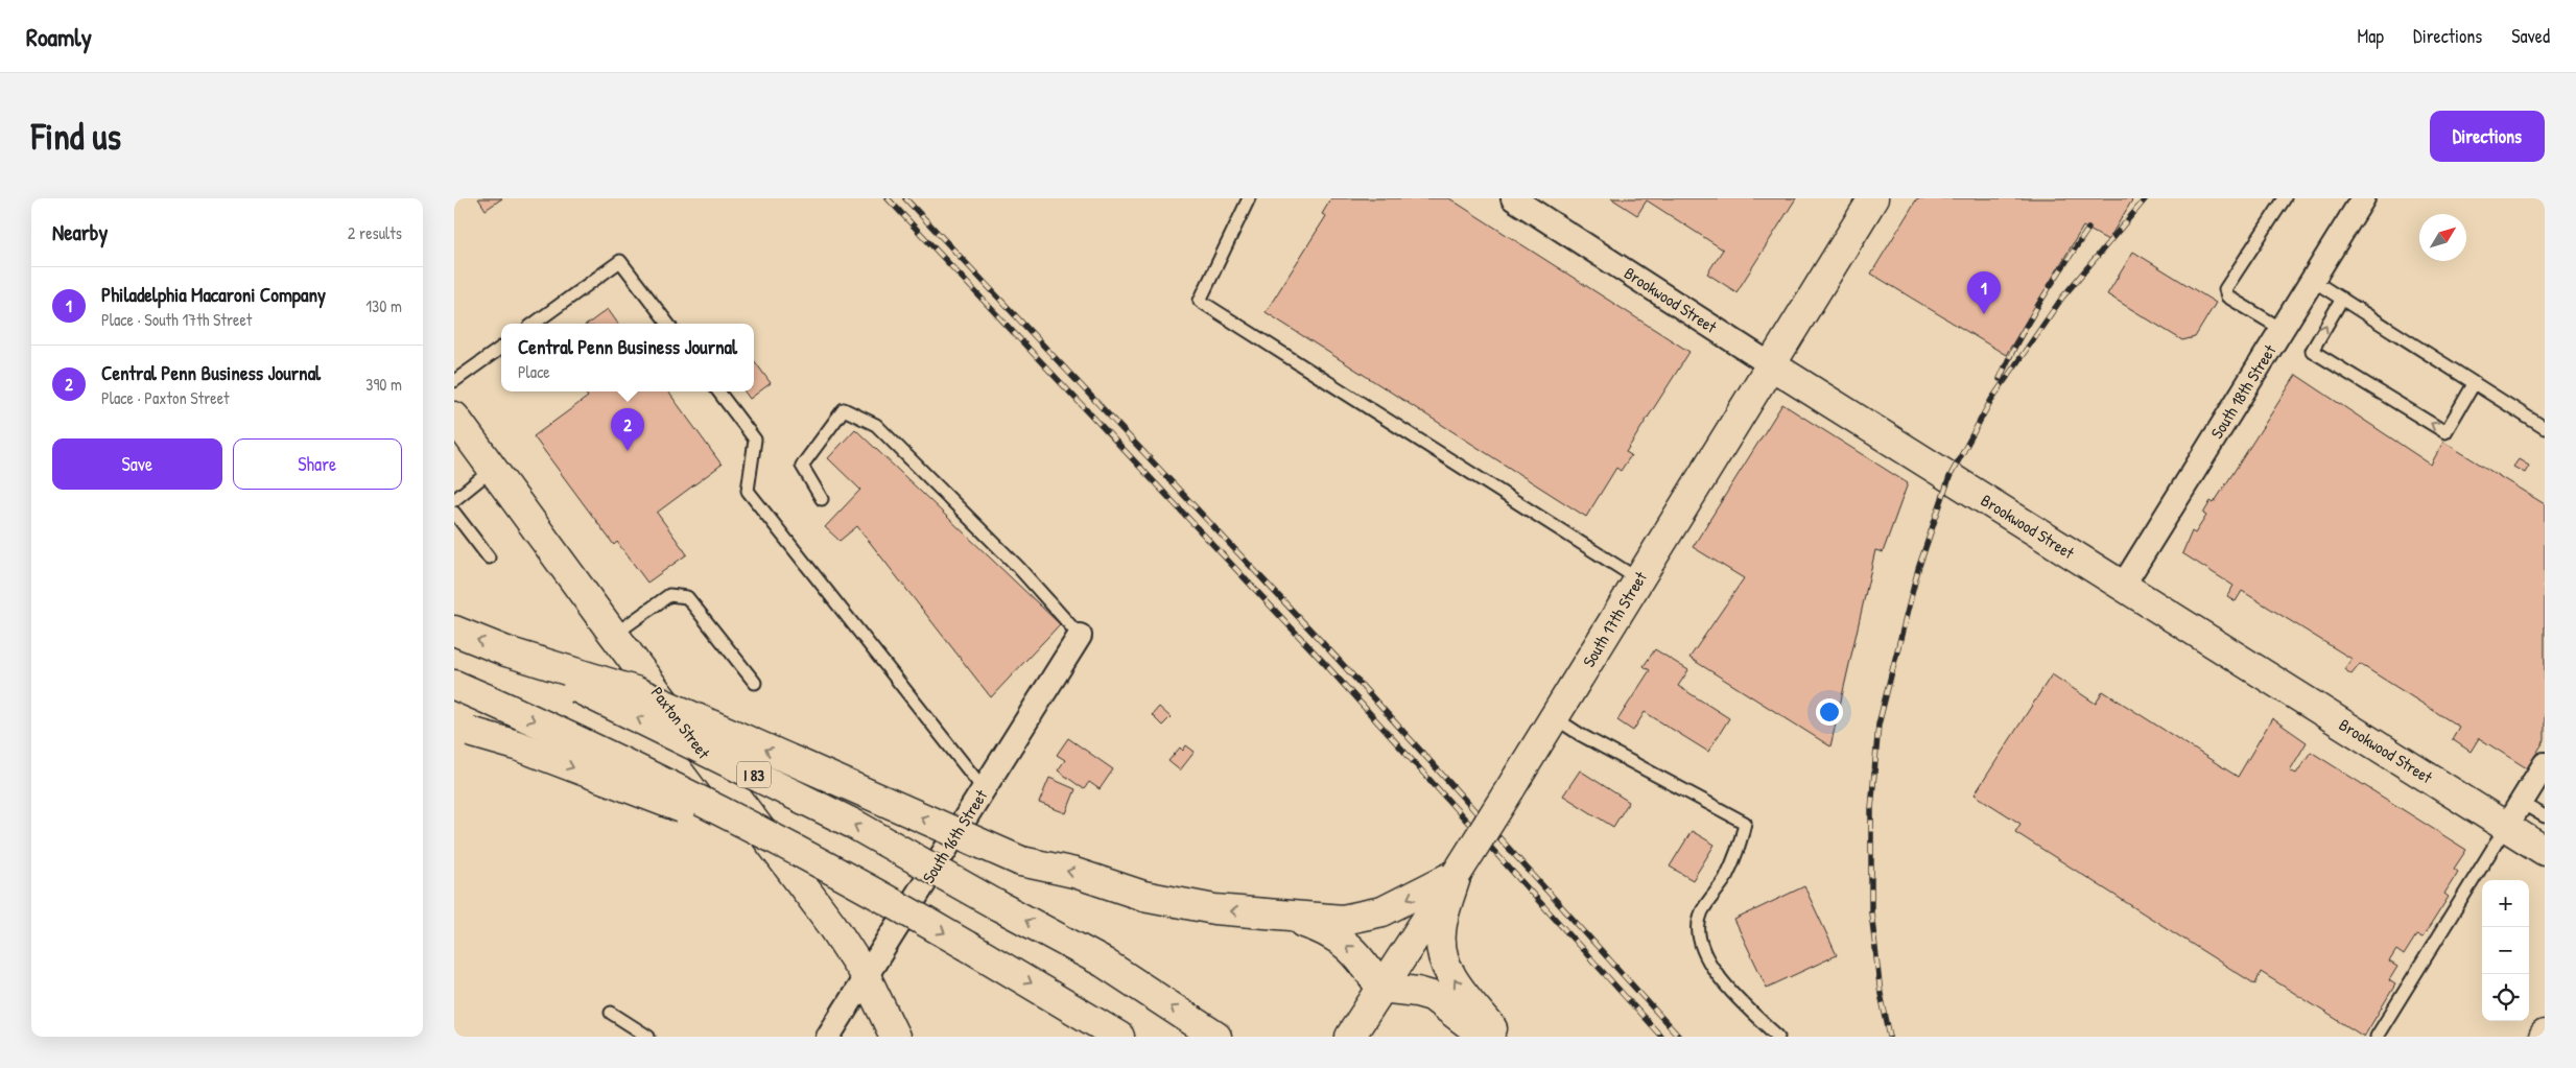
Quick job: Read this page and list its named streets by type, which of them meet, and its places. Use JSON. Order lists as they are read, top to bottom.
{
  "streets": {
    "main road": [
      "Brookwood Street",
      "South 17th Street",
      "Paxton Street",
      "I 83"
    ],
    "street": ["South 18th Street", "South 16th Street"]
  },
  "crossings": [
    ["Brookwood Street", "South 18th Street"],
    ["Brookwood Street", "South 17th Street"],
    ["Paxton Street", "South 16th Street"]
  ],
  "north": "top right",
  "page": {
    "header": "Roamly",
    "nav": ["Map", "Directions", "Saved"],
    "buttons": [
      "Directions",
      ["Save", "Share"]
    ],
    "title": "Find us",
    "heading": ["Nearby", "2 results"],
    "list": [
      {
        "mark": "1",
        "name": "Philadelphia Macaroni Company",
        "note": "Place · South 17th Street",
        "value": "130 m"
      },
      {
        "mark": "2",
        "name": "Central Penn Business Journal",
        "note": "Place · Paxton Street",
        "value": "390 m"
      }
    ],
    "pins": ["1", "2"],
    "popup": ["Central Penn Business Journal", "Place"],
    "map_buttons": ["+", "−"]
  }
}
